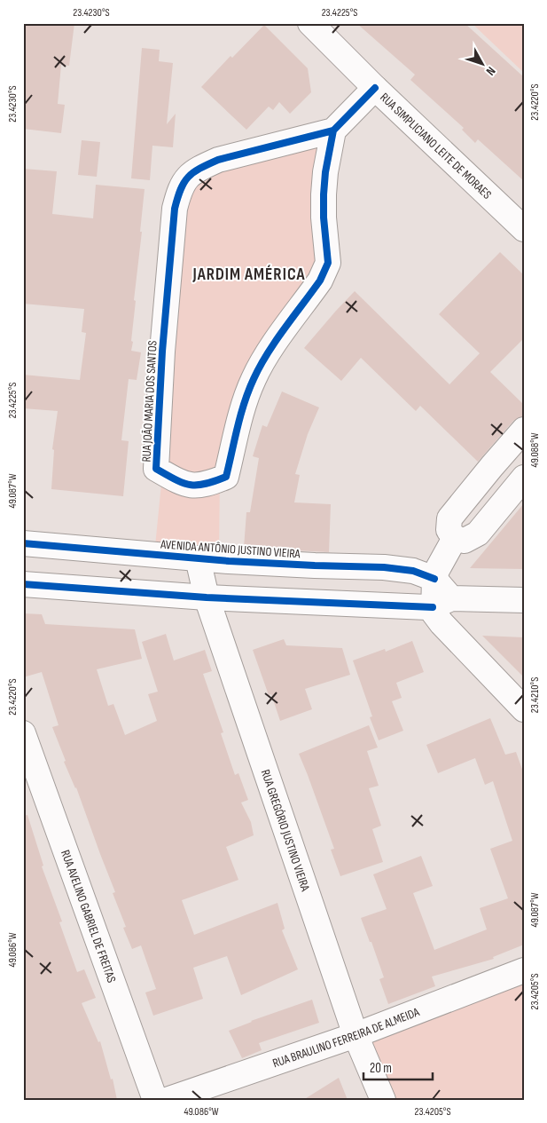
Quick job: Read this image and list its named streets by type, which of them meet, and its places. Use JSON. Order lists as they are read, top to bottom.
{
  "streets": {
    "street": [
      "RUA SIMPLICIANO LEITE DE MORAES",
      "RUA JOÃO MARIA DOS SANTOS",
      "AVENIDA ANTÔNIO JUSTINO VIEIRA",
      "RUA GREGÓRIO JUSTINO VIEIRA",
      "RUA AVELINO GABRIEL DE FREITAS",
      "RUA BRAULINO FERREIRA DE ALMEIDA"
    ]
  },
  "crossings": [
    ["AVENIDA ANTÔNIO JUSTINO VIEIRA", "RUA GREGÓRIO JUSTINO VIEIRA"],
    ["RUA GREGÓRIO JUSTINO VIEIRA", "RUA BRAULINO FERREIRA DE ALMEIDA"]
  ],
  "districts": ["JARDIM AMÉRICA"],
  "scale_bar": "20 m",
  "north": "bottom right",
  "coordinates": [
    "23.4230°S",
    "23.4225°S",
    "23.4220°S",
    "49.088°W",
    "49.087°W",
    "23.4210°S",
    "49.086°W",
    "23.4205°S"
  ]
}
